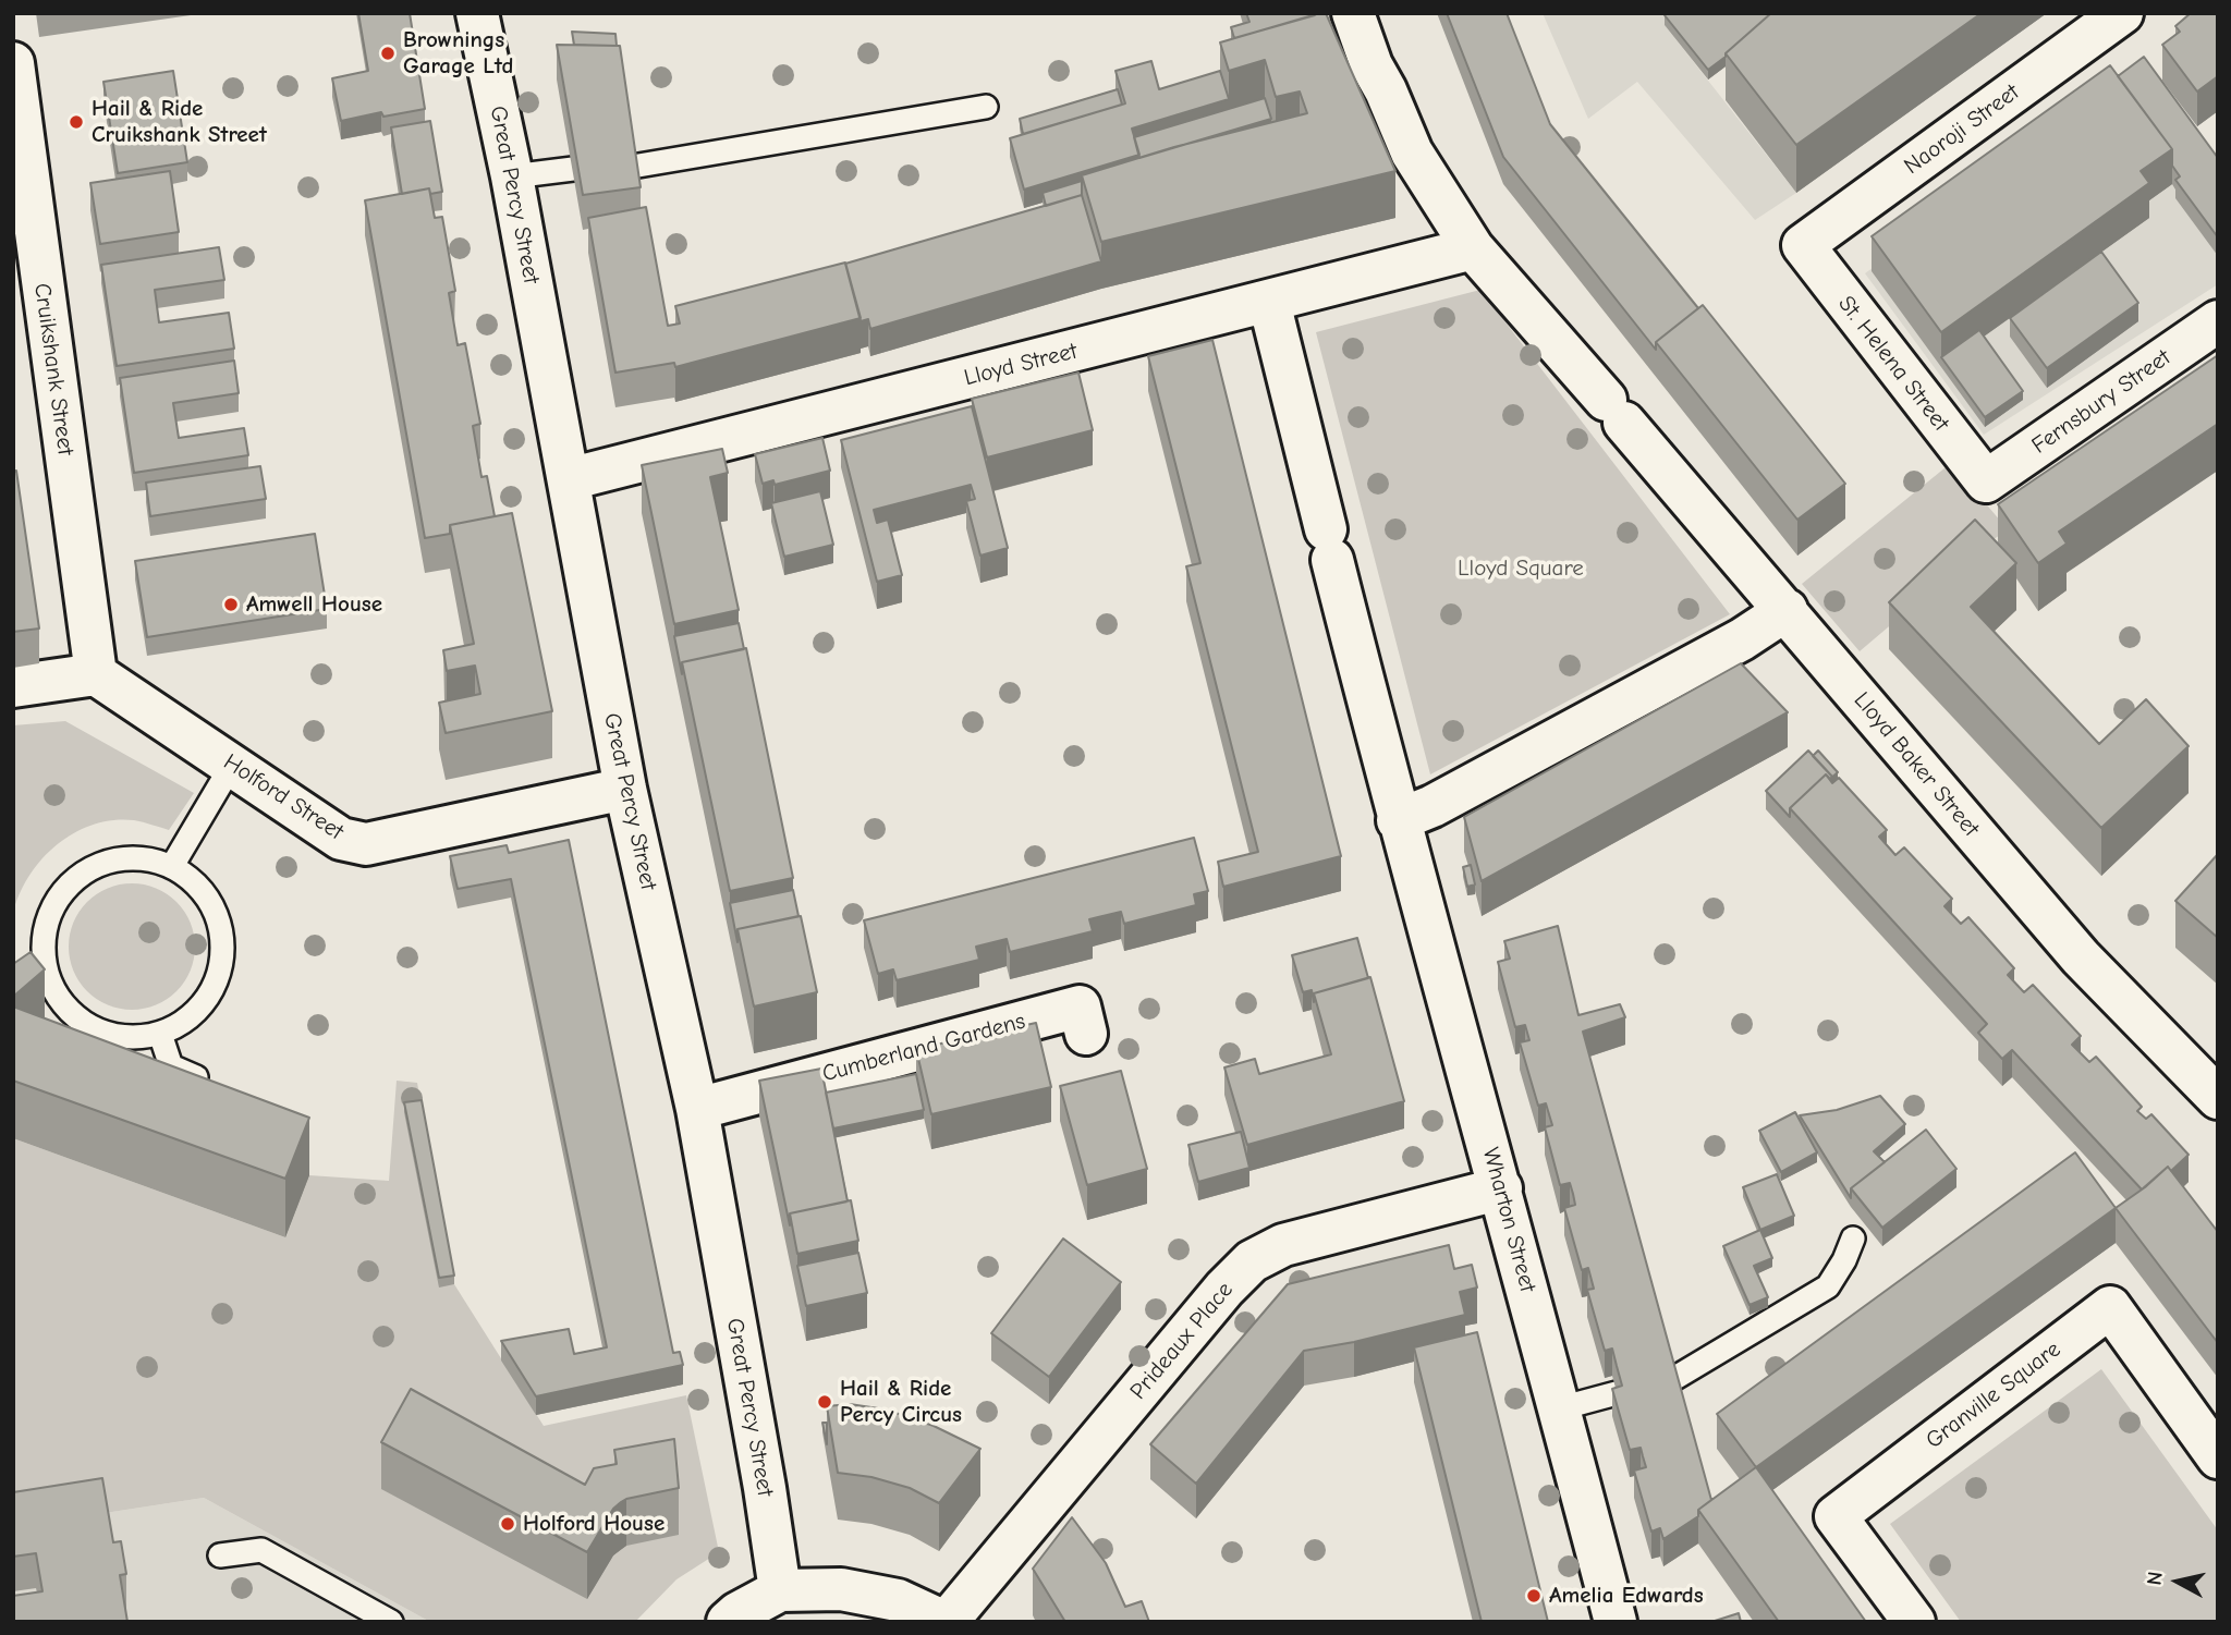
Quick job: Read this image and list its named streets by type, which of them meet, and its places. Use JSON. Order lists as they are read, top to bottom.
{
  "streets": {
    "street": [
      "Naoroji Street",
      "Great Percy Street",
      "St. Helena Street",
      "Lloyd Street",
      "Cruikshank Street",
      "Fernsbury Street",
      "Lloyd Baker Street",
      "Holford Street",
      "Cumberland Gardens",
      "Wharton Street",
      "Prideaux Place",
      "Granville Square"
    ]
  },
  "crossings": [
    ["Naoroji Street", "St. Helena Street"],
    ["Great Percy Street", "Lloyd Street"],
    ["Great Percy Street", "Holford Street"],
    ["Great Percy Street", "Cumberland Gardens"],
    ["St. Helena Street", "Fernsbury Street"],
    ["Lloyd Street", "Lloyd Baker Street"],
    ["Cruikshank Street", "Holford Street"],
    ["Wharton Street", "Prideaux Place"]
  ],
  "parks": ["Lloyd Square"],
  "places": [
    "Brownings Garage Ltd",
    "Hail & Ride Cruikshank Street",
    "Amwell House",
    "Hail & Ride Percy Circus",
    "Holford House",
    "Amelia Edwards"
  ],
  "north": "left"
}
